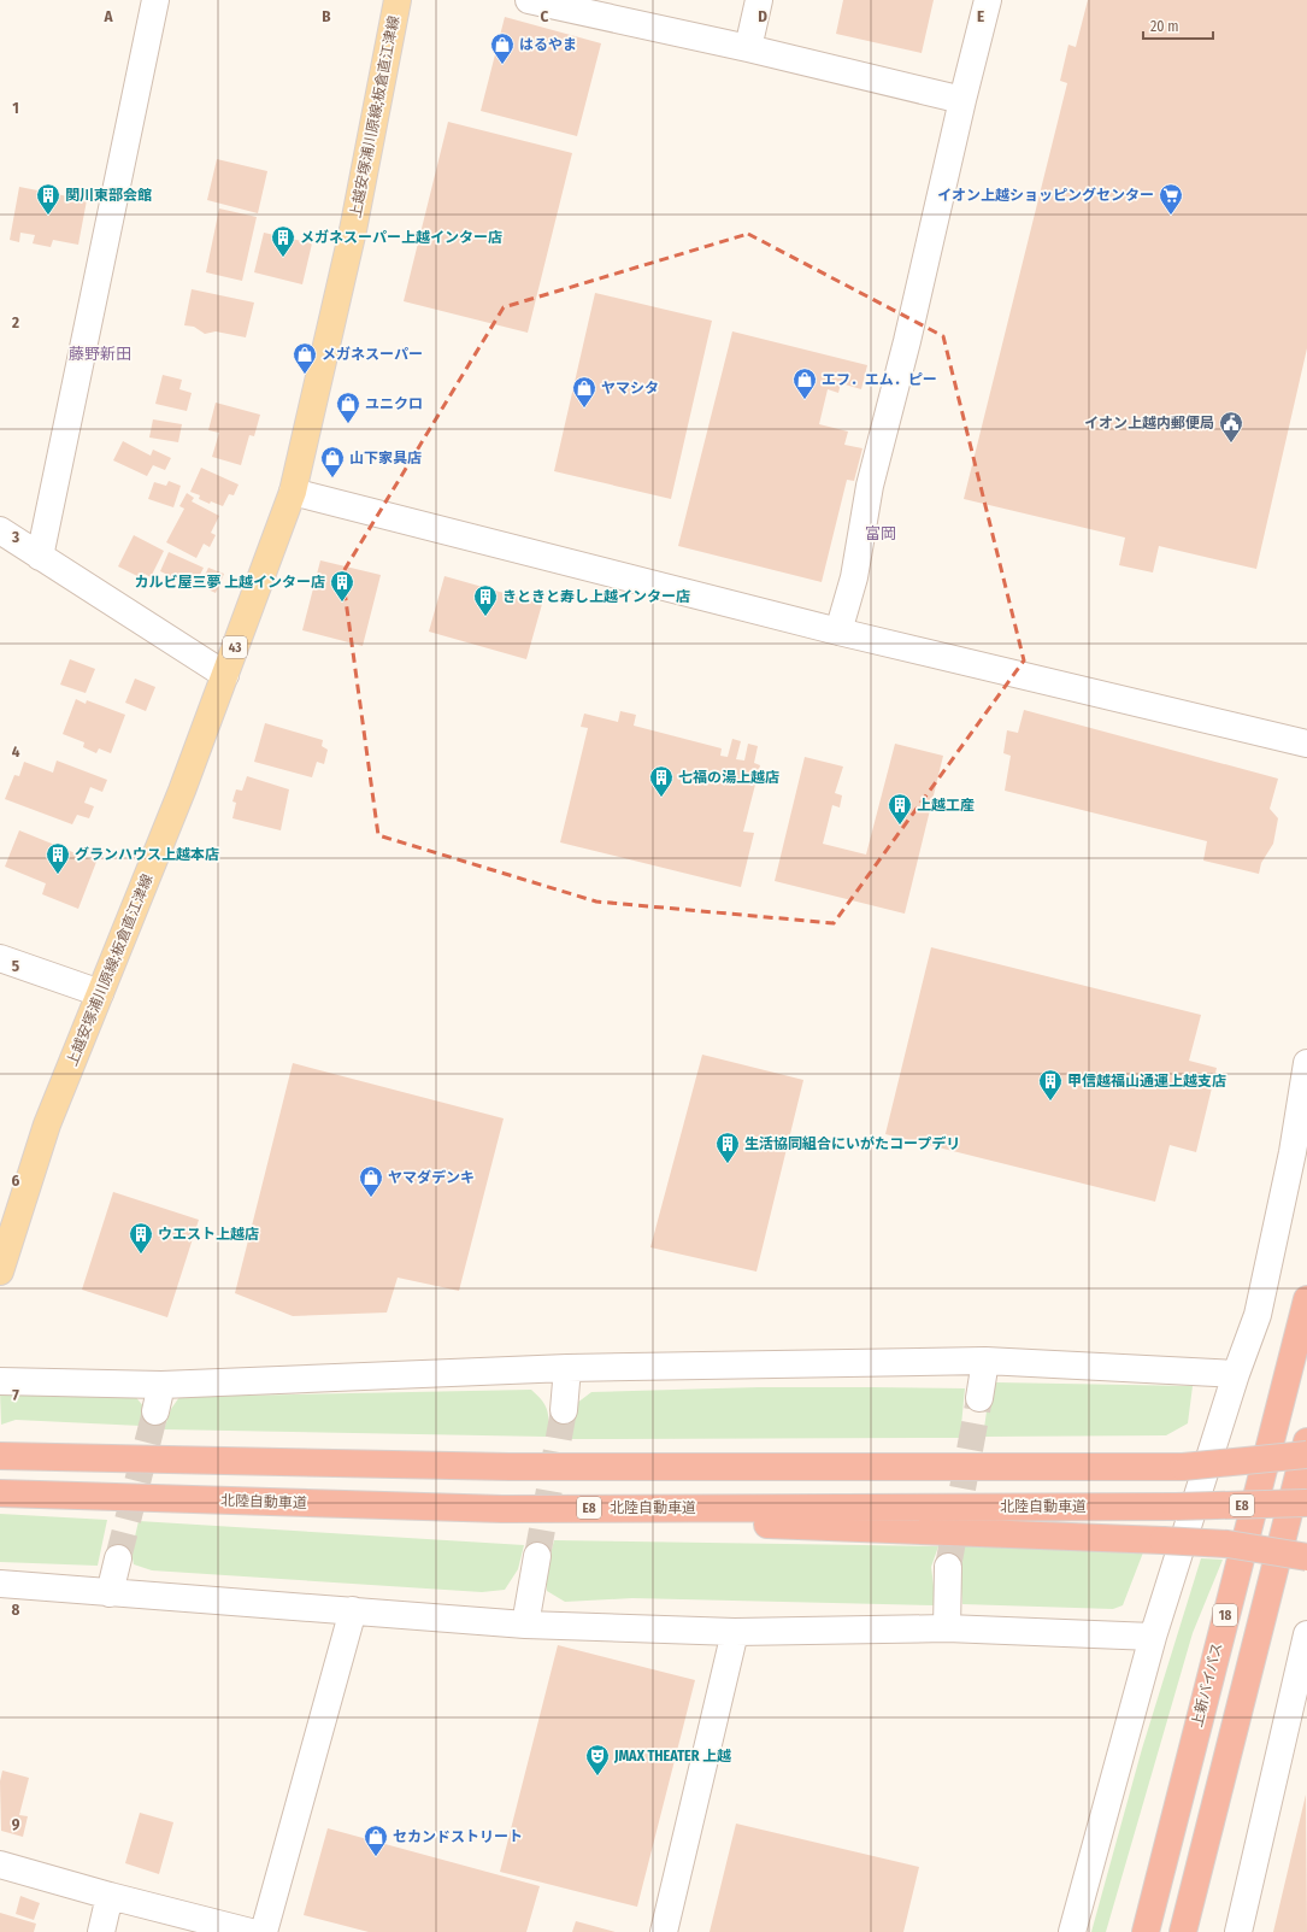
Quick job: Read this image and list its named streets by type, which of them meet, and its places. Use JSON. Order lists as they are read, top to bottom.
{
  "streets": {
    "highway": [
      "北陸自動車道",
      "E8",
      "18",
      "上新バイパス"
    ],
    "main road": ["上越安塚浦川原線;板倉直江津線", "43"]
  },
  "districts": ["藤野新田", "富岡"],
  "places": {
    "shop": [
      "はるやま",
      "メガネスーパー",
      "エフ．エム．ピー",
      "ヤマシタ",
      "ユニクロ",
      "山下家具店",
      "ヤマダデンキ",
      "セカンドストリート"
    ],
    "building": [
      "関川東部会館",
      "メガネスーパー上越インター店",
      "カルビ屋三夢 上越インター店",
      "きときと寿し上越インター店",
      "七福の湯上越店",
      "上越工産",
      "グランハウス上越本店",
      "甲信越福山通運上越支店",
      "生活協同組合にいがたコープデリ",
      "ウエスト上越店"
    ],
    "supermarket": ["イオン上越ショッピングセンター"],
    "public building": ["イオン上越内郵便局"],
    "theatre": ["JMAX THEATER 上越"]
  },
  "scale_bar": "20 m",
  "grid": {
    "columns": [
      "A",
      "B",
      "C",
      "D",
      "E"
    ],
    "rows": [
      "1",
      "2",
      "3",
      "4",
      "5",
      "6",
      "7",
      "8",
      "9"
    ]
  }
}
